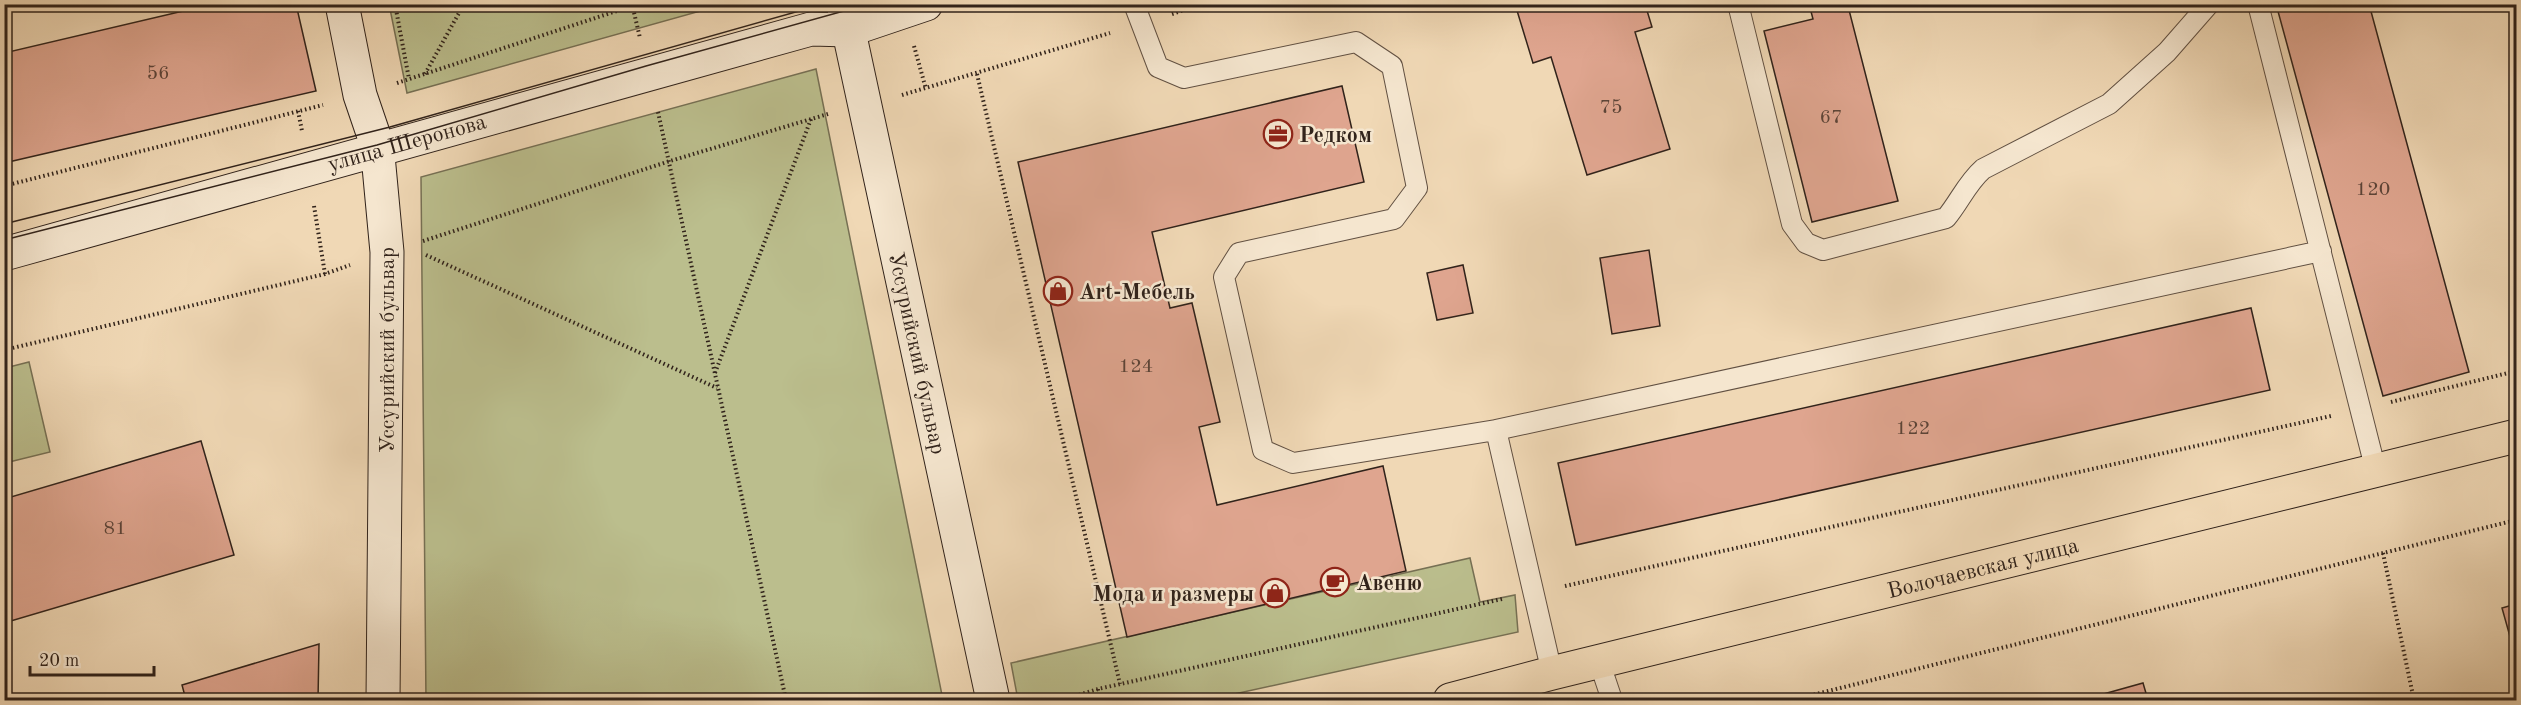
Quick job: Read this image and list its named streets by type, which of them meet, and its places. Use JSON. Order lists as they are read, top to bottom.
{
  "streets": {
    "main road": ["Волочаевская улица"],
    "street": ["улица Шеронова", "Уссурийский бульвар"]
  },
  "crossings": [
    ["улица Шеронова", "Уссурийский бульвар"]
  ],
  "places": {
    "office": ["Редком"],
    "shop": ["Art-Мебель", "Мода и размеры"],
    "cafe": ["Авеню"]
  },
  "house_numbers": [
    "56",
    "75",
    "67",
    "120",
    "124",
    "122",
    "81"
  ],
  "scale_bar": "20 m"
}
